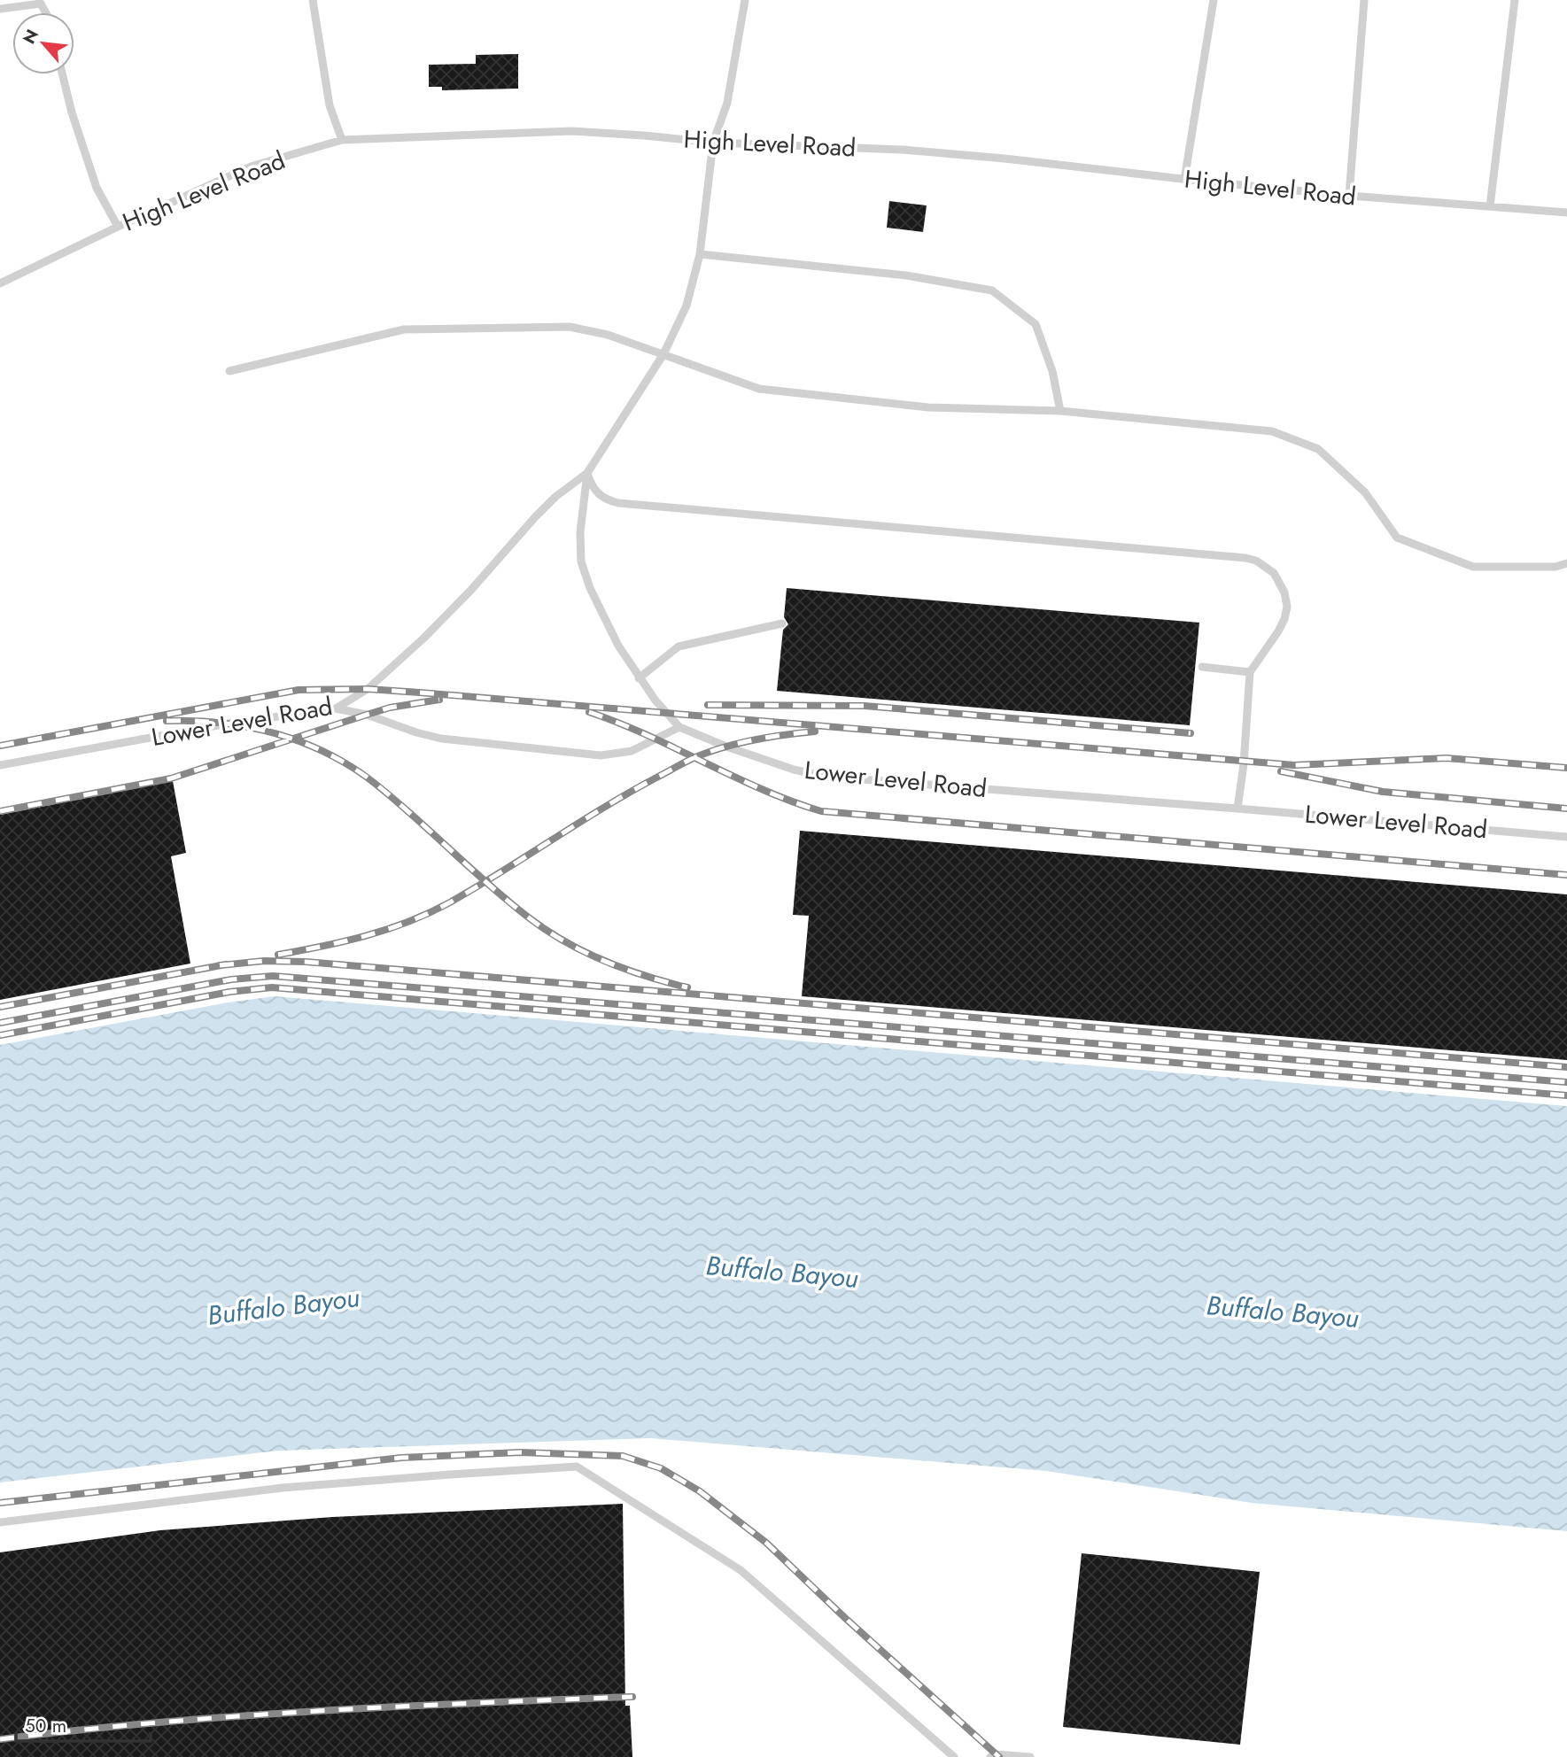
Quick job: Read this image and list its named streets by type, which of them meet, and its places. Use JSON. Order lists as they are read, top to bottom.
{
  "streets": {
    "lane": ["High Level Road", "Lower Level Road"]
  },
  "water": ["Buffalo Bayou"],
  "scale_bar": "50 m",
  "north": "top left"
}
